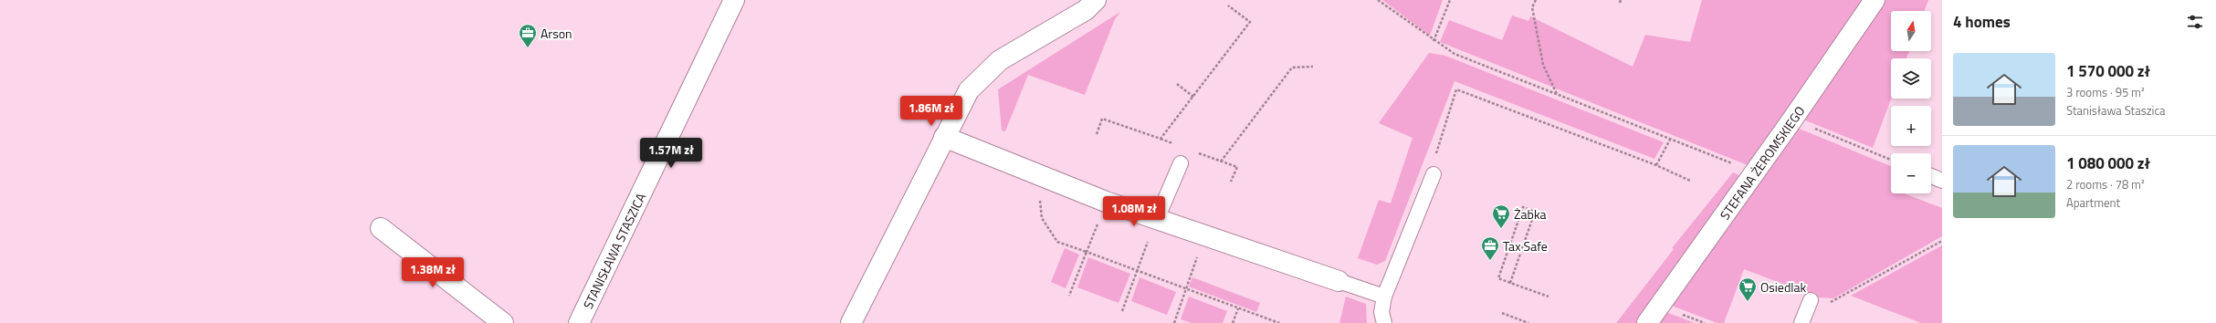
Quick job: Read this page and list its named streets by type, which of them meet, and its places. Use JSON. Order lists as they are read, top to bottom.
{
  "streets": {
    "street": ["STEFANA ŻEROMSKIEGO", "STANISŁAWA STASZICA"]
  },
  "places": {
    "office": ["Arson", "Tax Safe"],
    "supermarket": ["Żabka", "Osiedlak"]
  },
  "north": "top",
  "page": {
    "heading": "4 homes",
    "map_buttons": ["+", "−"],
    "list": [
      {
        "name": "1 570 000 zł",
        "note": "3 rooms · 95 m² · Stanisława Staszica"
      },
      {
        "name": "1 080 000 zł",
        "note": "2 rooms · 78 m² · Apartment"
      }
    ],
    "price": [
      "1.86M zł",
      "1.57M zł",
      "1.08M zł",
      "1.38M zł"
    ]
  }
}
